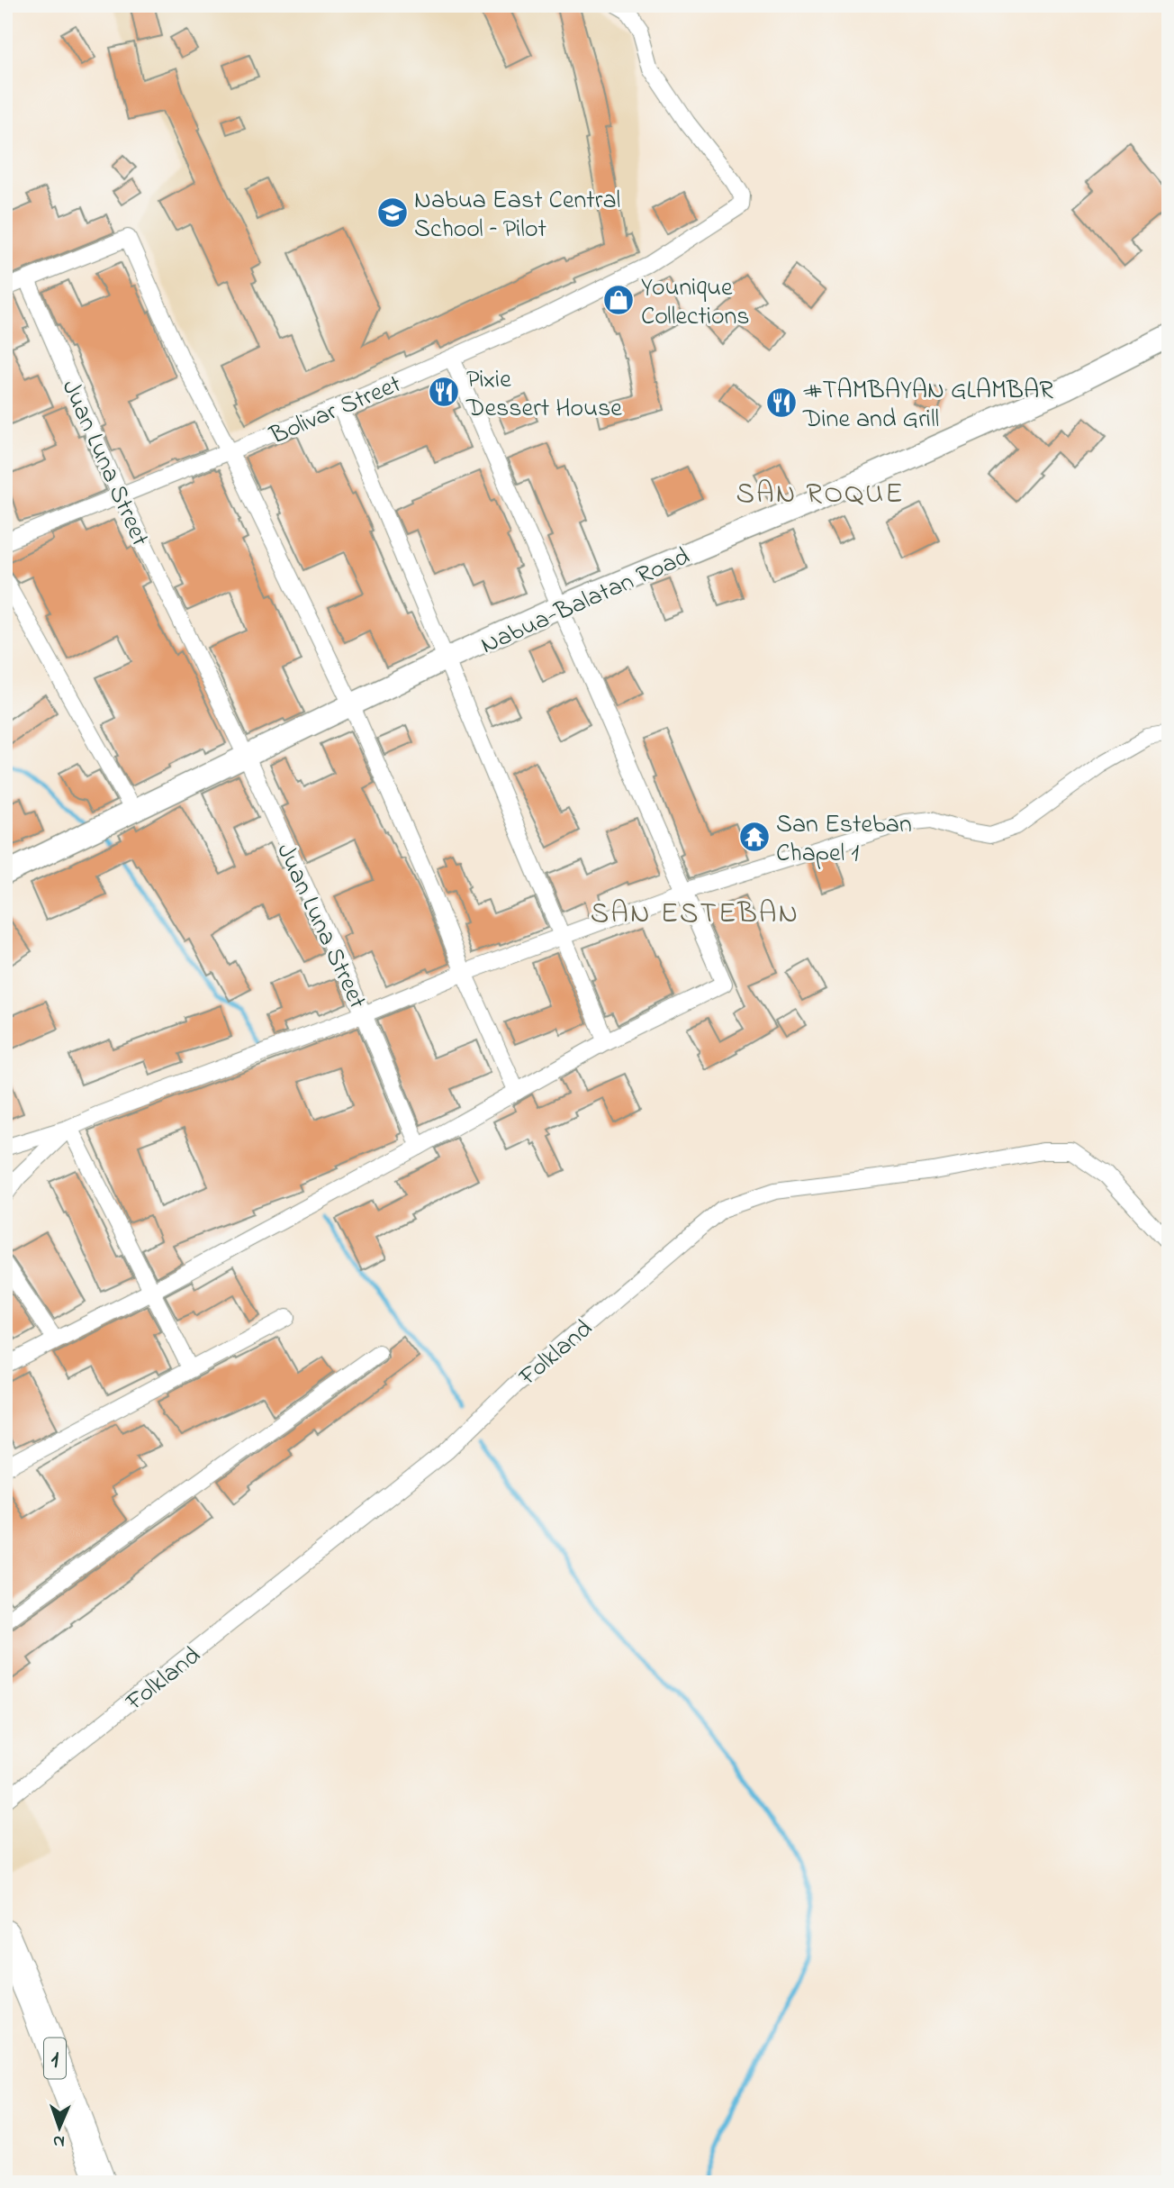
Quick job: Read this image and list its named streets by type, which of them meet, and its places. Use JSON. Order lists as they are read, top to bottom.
{
  "streets": {
    "highway": ["1"],
    "main road": ["Nabua-Balatan Road"],
    "street": ["Bolivar Street", "Juan Luna Street", "Folkland"]
  },
  "crossings": [
    ["Bolivar Street", "Juan Luna Street"],
    ["Juan Luna Street", "Nabua-Balatan Road"]
  ],
  "districts": ["SAN ROQUE", "SAN ESTEBAN"],
  "places": {
    "school or university": ["Nabua East Central School – Pilot"],
    "shop": ["Younique Collections"],
    "restaurant": ["Pixie Dessert House", "#TAMBAYAN GLAMBAR Dine and Grill"],
    "temple": ["San Esteban Chapel 1"]
  },
  "north": "bottom"
}
